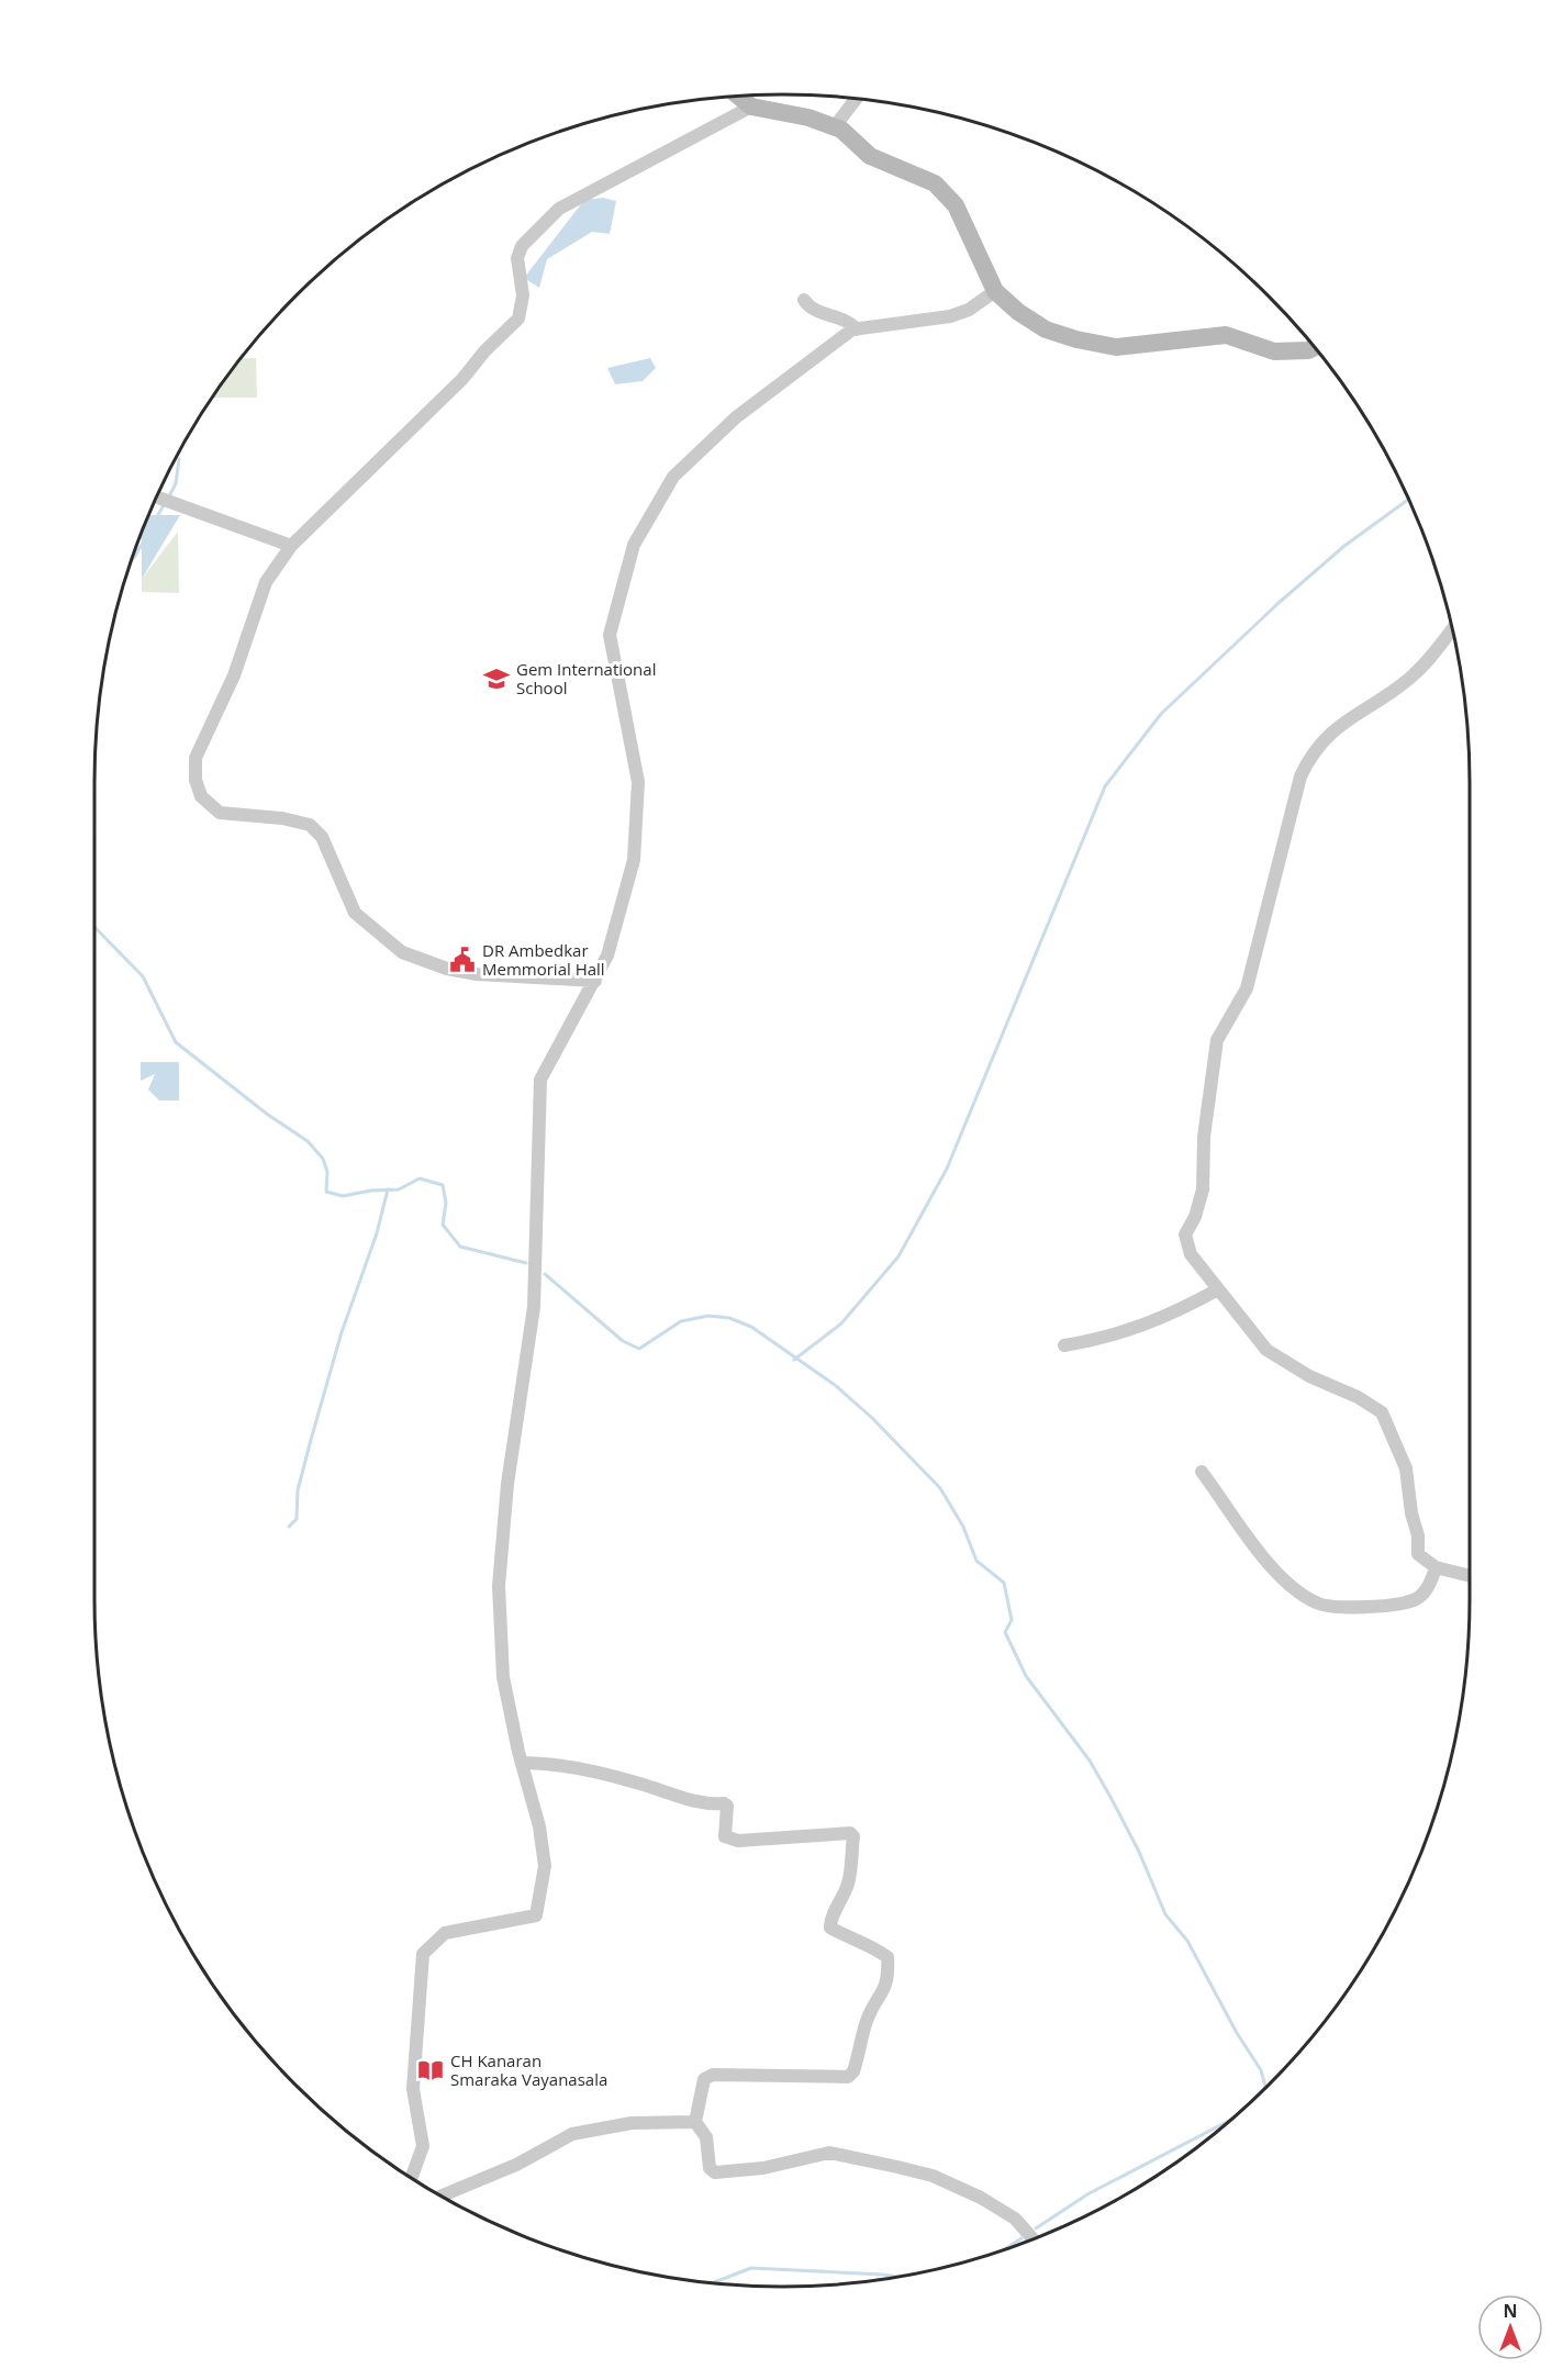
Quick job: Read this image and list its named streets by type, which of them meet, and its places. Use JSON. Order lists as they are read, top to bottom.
{
  "places": {
    "school or university": ["Gem International School"],
    "public building": ["DR Ambedkar Memmorial Hall"],
    "library": ["CH Kanaran Smaraka Vayanasala"]
  },
  "north": "top"
}
